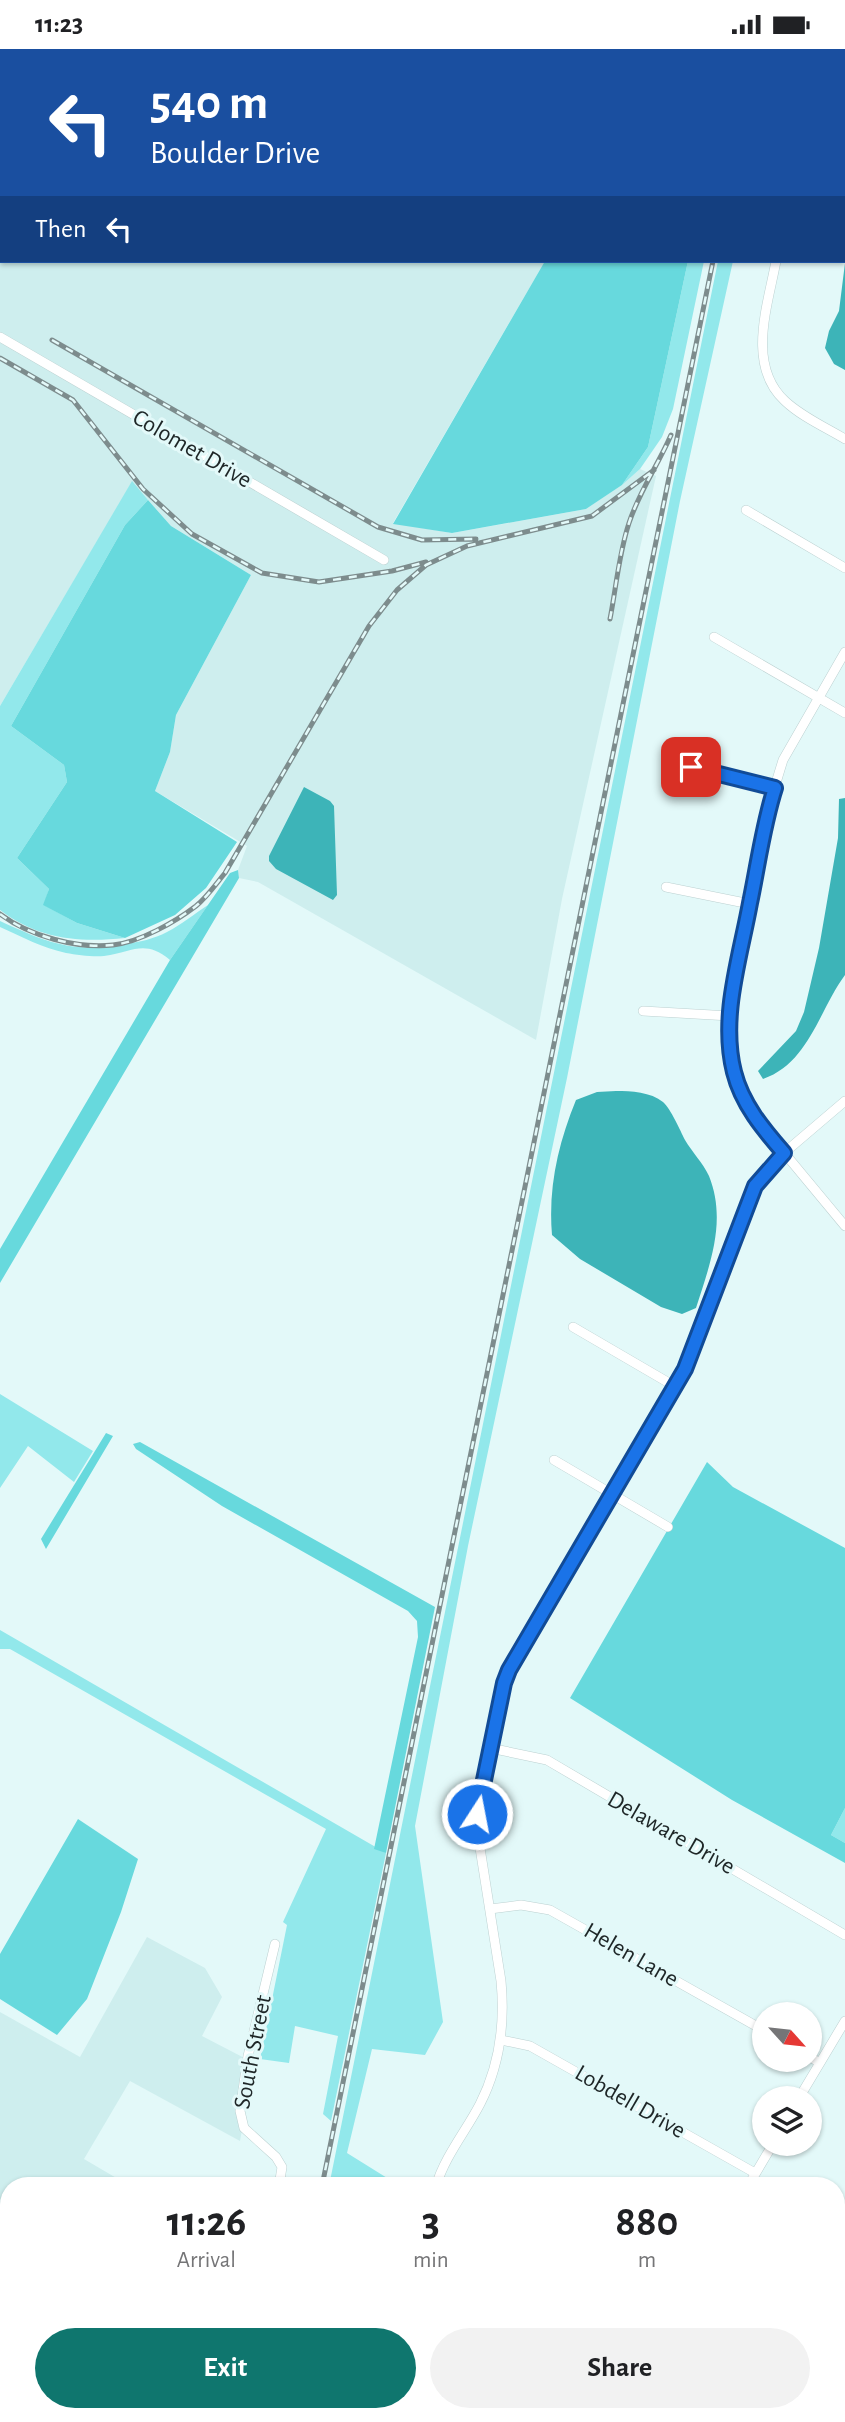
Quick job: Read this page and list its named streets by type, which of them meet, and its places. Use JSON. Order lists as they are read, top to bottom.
{
  "streets": {
    "street": [
      "Colomet Drive",
      "Delaware Drive",
      "Helen Lane",
      "South Street",
      "Lobdell Drive"
    ]
  },
  "north": "bottom right",
  "page": {
    "status": "11:23",
    "turn": ["540 m", "Boulder Drive"],
    "then": "Then",
    "eta": [
      "11:26",
      "Arrival",
      "3",
      "min",
      "880",
      "m"
    ],
    "buttons": ["Exit", "Share"]
  }
}
